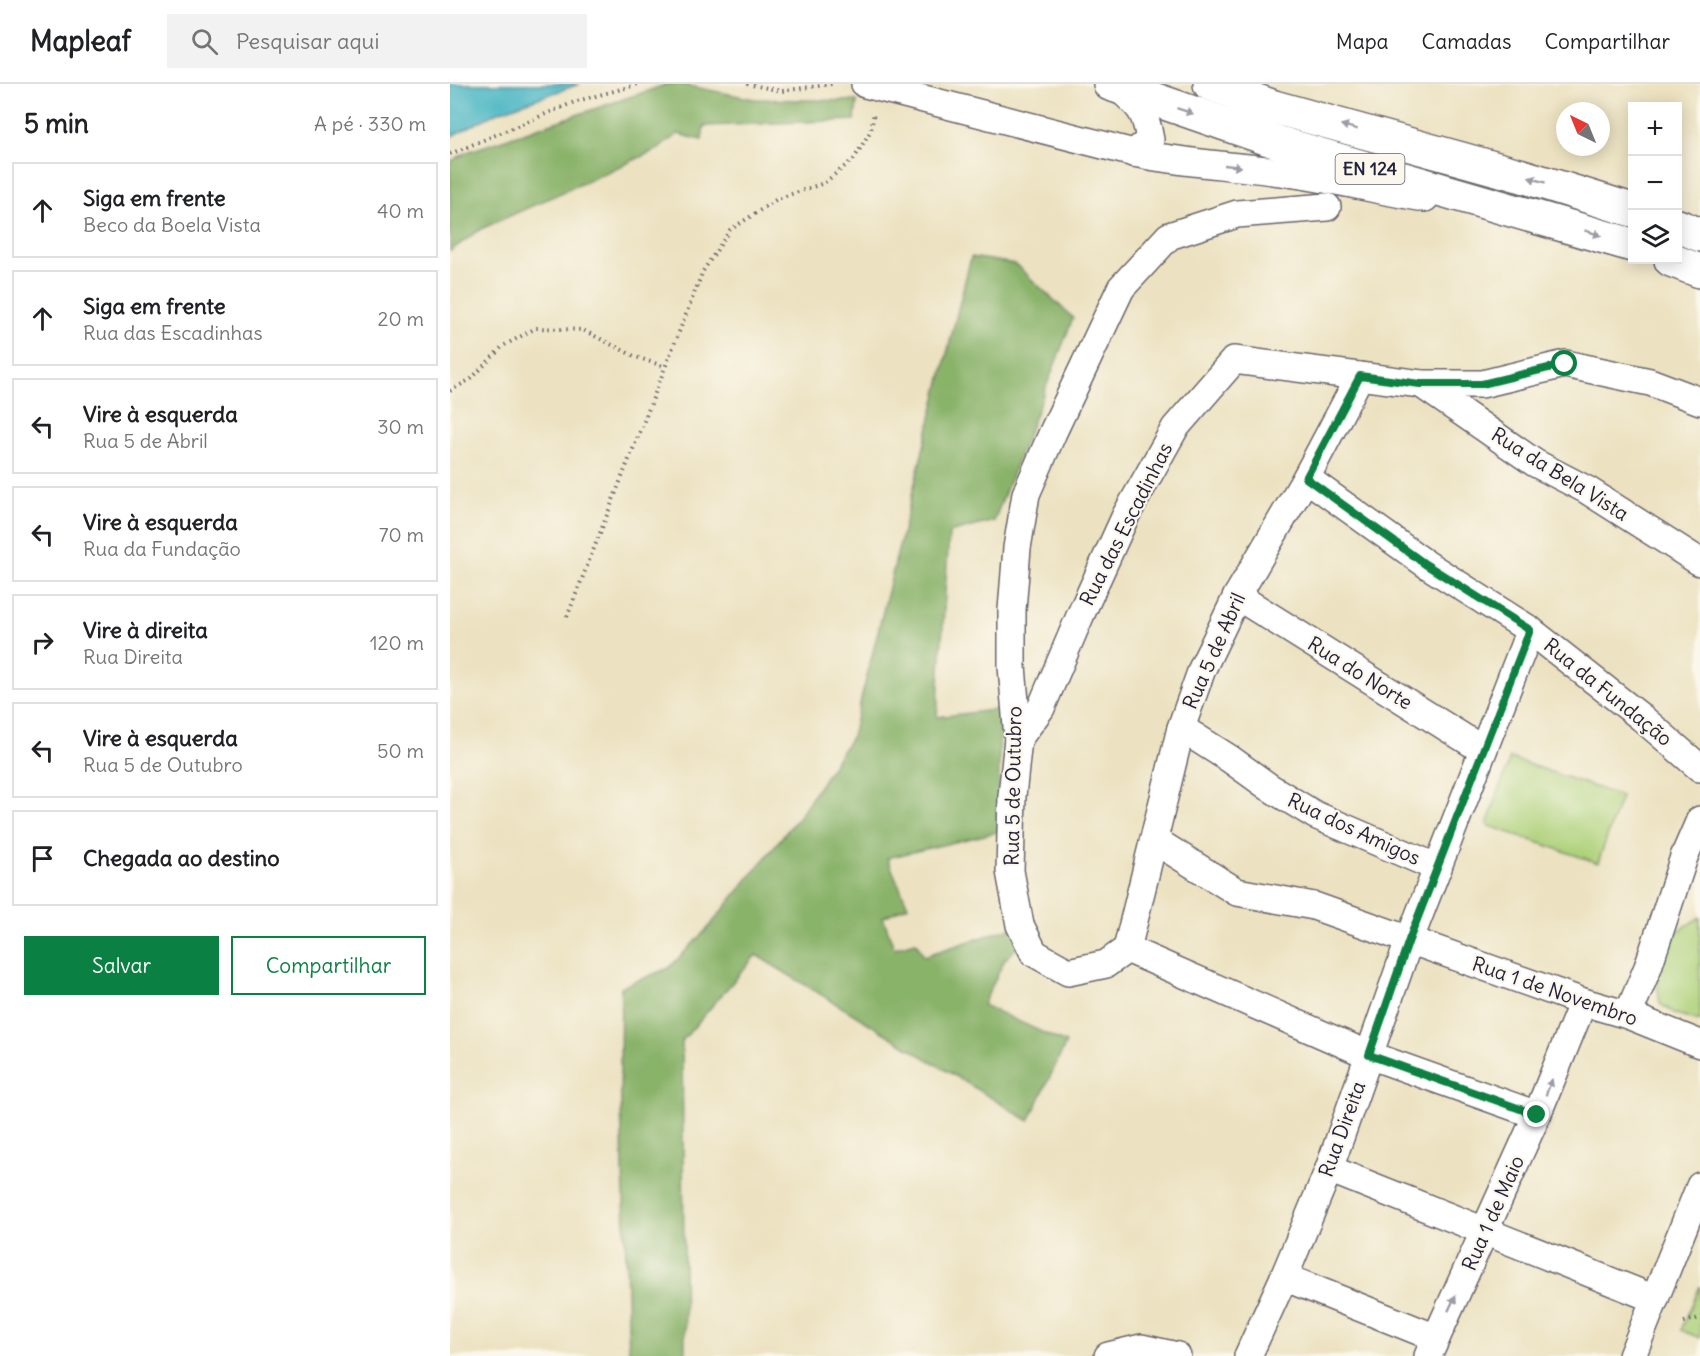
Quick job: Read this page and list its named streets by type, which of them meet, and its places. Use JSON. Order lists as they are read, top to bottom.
{
  "streets": {
    "main road": ["EN 124"],
    "street": [
      "Rua da Bela Vista",
      "Rua das Escadinhas",
      "Rua 5 de Abril",
      "Rua do Norte",
      "Rua da Fundação",
      "Rua 5 de Outubro",
      "Rua dos Amigos",
      "Rua 1 de Novembro",
      "Rua Direita",
      "Rua 1 de Maio"
    ]
  },
  "crossings": [
    ["Rua da Bela Vista", "Rua das Escadinhas"],
    ["Rua das Escadinhas", "Rua 5 de Abril"],
    ["Rua das Escadinhas", "Rua 5 de Outubro"],
    ["Rua 5 de Abril", "Rua do Norte"],
    ["Rua 5 de Abril", "Rua da Fundação"],
    ["Rua 5 de Abril", "Rua 5 de Outubro"],
    ["Rua 5 de Abril", "Rua dos Amigos"],
    ["Rua 5 de Abril", "Rua 1 de Novembro"],
    ["Rua do Norte", "Rua Direita"],
    ["Rua da Fundação", "Rua Direita"],
    ["Rua dos Amigos", "Rua Direita"],
    ["Rua 1 de Novembro", "Rua Direita"],
    ["Rua 1 de Novembro", "Rua 1 de Maio"]
  ],
  "one_way": ["Rua 1 de Maio"],
  "north": "top left",
  "page": {
    "header": "Mapleaf",
    "search": "Pesquisar aqui",
    "nav": ["Mapa", "Camadas", "Compartilhar"],
    "heading": ["5 min", "A pé · 330 m"],
    "map_buttons": ["+", "−"],
    "list": [
      ["Siga em frente", "Beco da Boela Vista", "40 m"],
      ["Siga em frente", "Rua das Escadinhas", "20 m"],
      ["Vire à esquerda", "Rua 5 de Abril", "30 m"],
      ["Vire à esquerda", "Rua da Fundação", "70 m"],
      ["Vire à direita", "Rua Direita", "120 m"],
      ["Vire à esquerda", "Rua 5 de Outubro", "50 m"],
      "Chegada ao destino"
    ],
    "buttons": ["Salvar", "Compartilhar"]
  }
}
